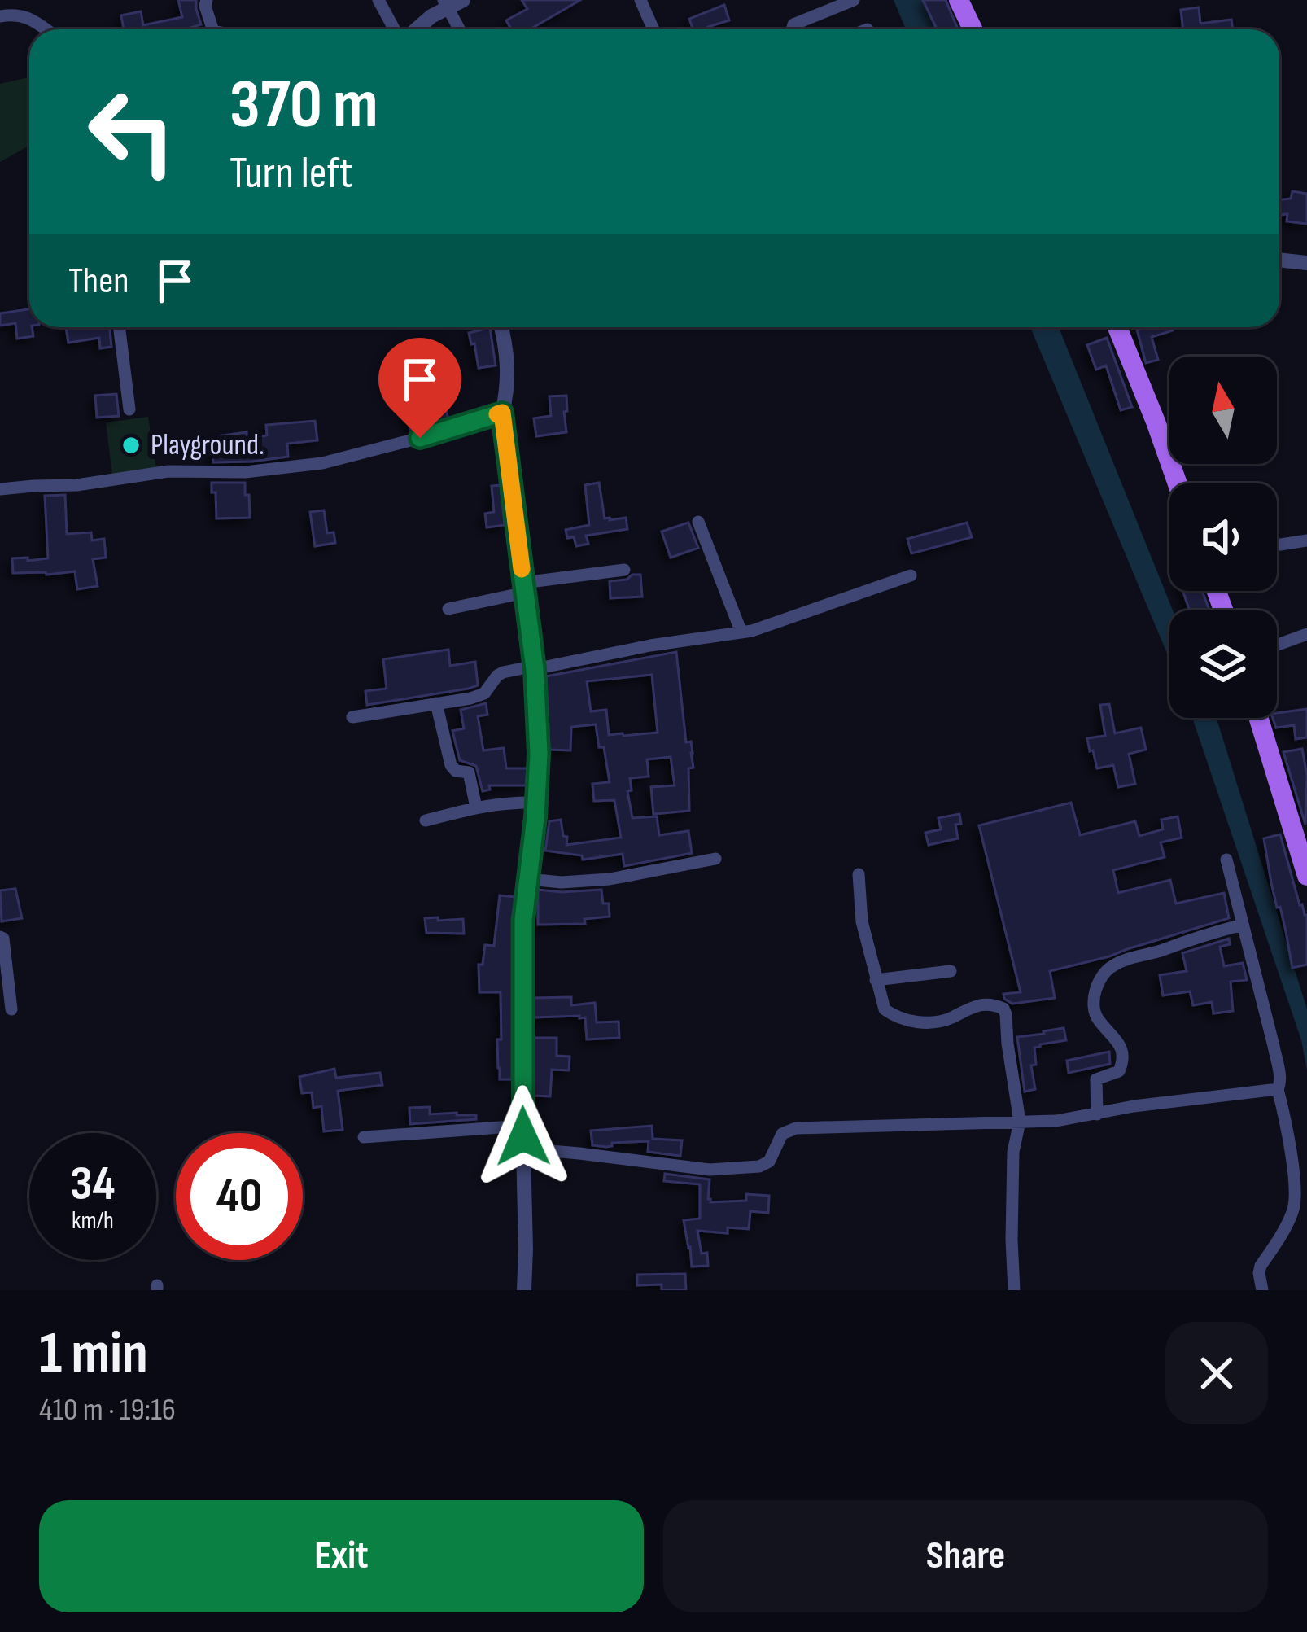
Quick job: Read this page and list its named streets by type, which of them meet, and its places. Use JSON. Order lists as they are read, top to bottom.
{
  "places": ["Playground."],
  "north": "top",
  "page": {
    "turn": ["370 m", "Turn left"],
    "then": "Then",
    "speed": "34 km/h",
    "limit": "40",
    "heading": ["1 min", "410 m · 19:16"],
    "buttons": ["Exit", "Share"]
  }
}
